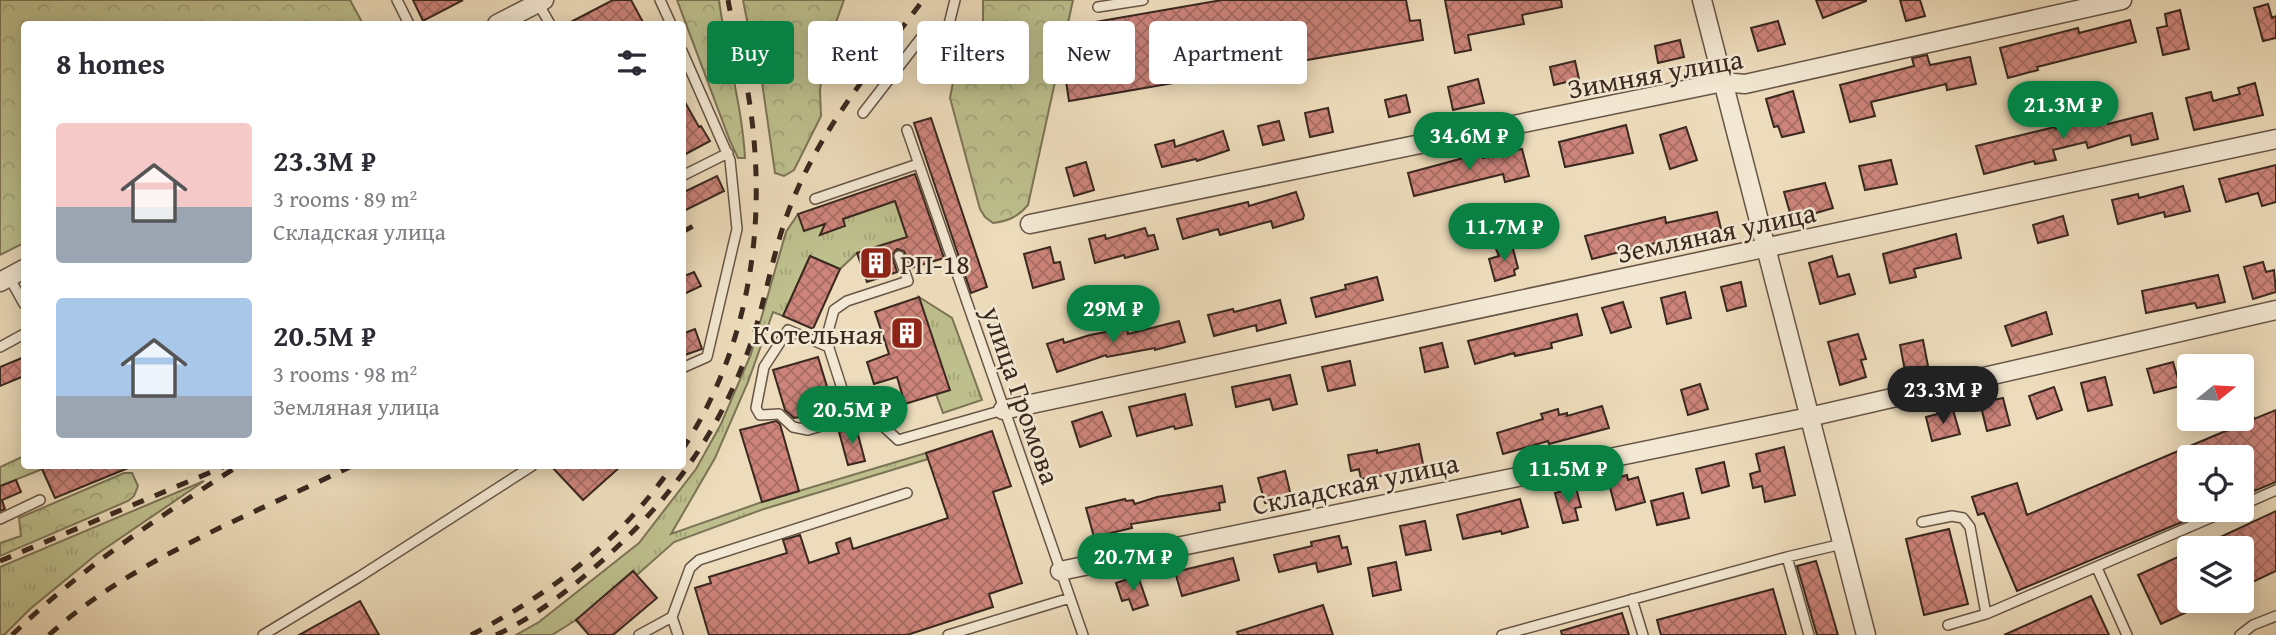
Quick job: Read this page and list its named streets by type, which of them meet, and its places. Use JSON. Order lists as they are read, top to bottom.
{
  "streets": {
    "street": ["Зимняя улица", "Земляная улица", "Складская улица"],
    "lane": ["улица Громова"]
  },
  "crossings": [
    ["Земляная улица", "улица Громова"],
    ["улица Громова", "Складская улица"]
  ],
  "places": {
    "building": ["РП-18", "Котельная"]
  },
  "north": "right",
  "page": {
    "chip": [
      "Buy",
      "Rent",
      "Filters",
      "New",
      "Apartment"
    ],
    "heading": "8 homes",
    "price": [
      "21.3M ₽",
      "34.6M ₽",
      "11.7M ₽",
      "29M ₽",
      "23.3M ₽",
      "20.5M ₽",
      "11.5M ₽",
      "20.7M ₽"
    ],
    "list": [
      {
        "name": "23.3M ₽",
        "note": "3 rooms · 89 m² · Складская улица"
      },
      {
        "name": "20.5M ₽",
        "note": "3 rooms · 98 m² · Земляная улица"
      }
    ]
  }
}
